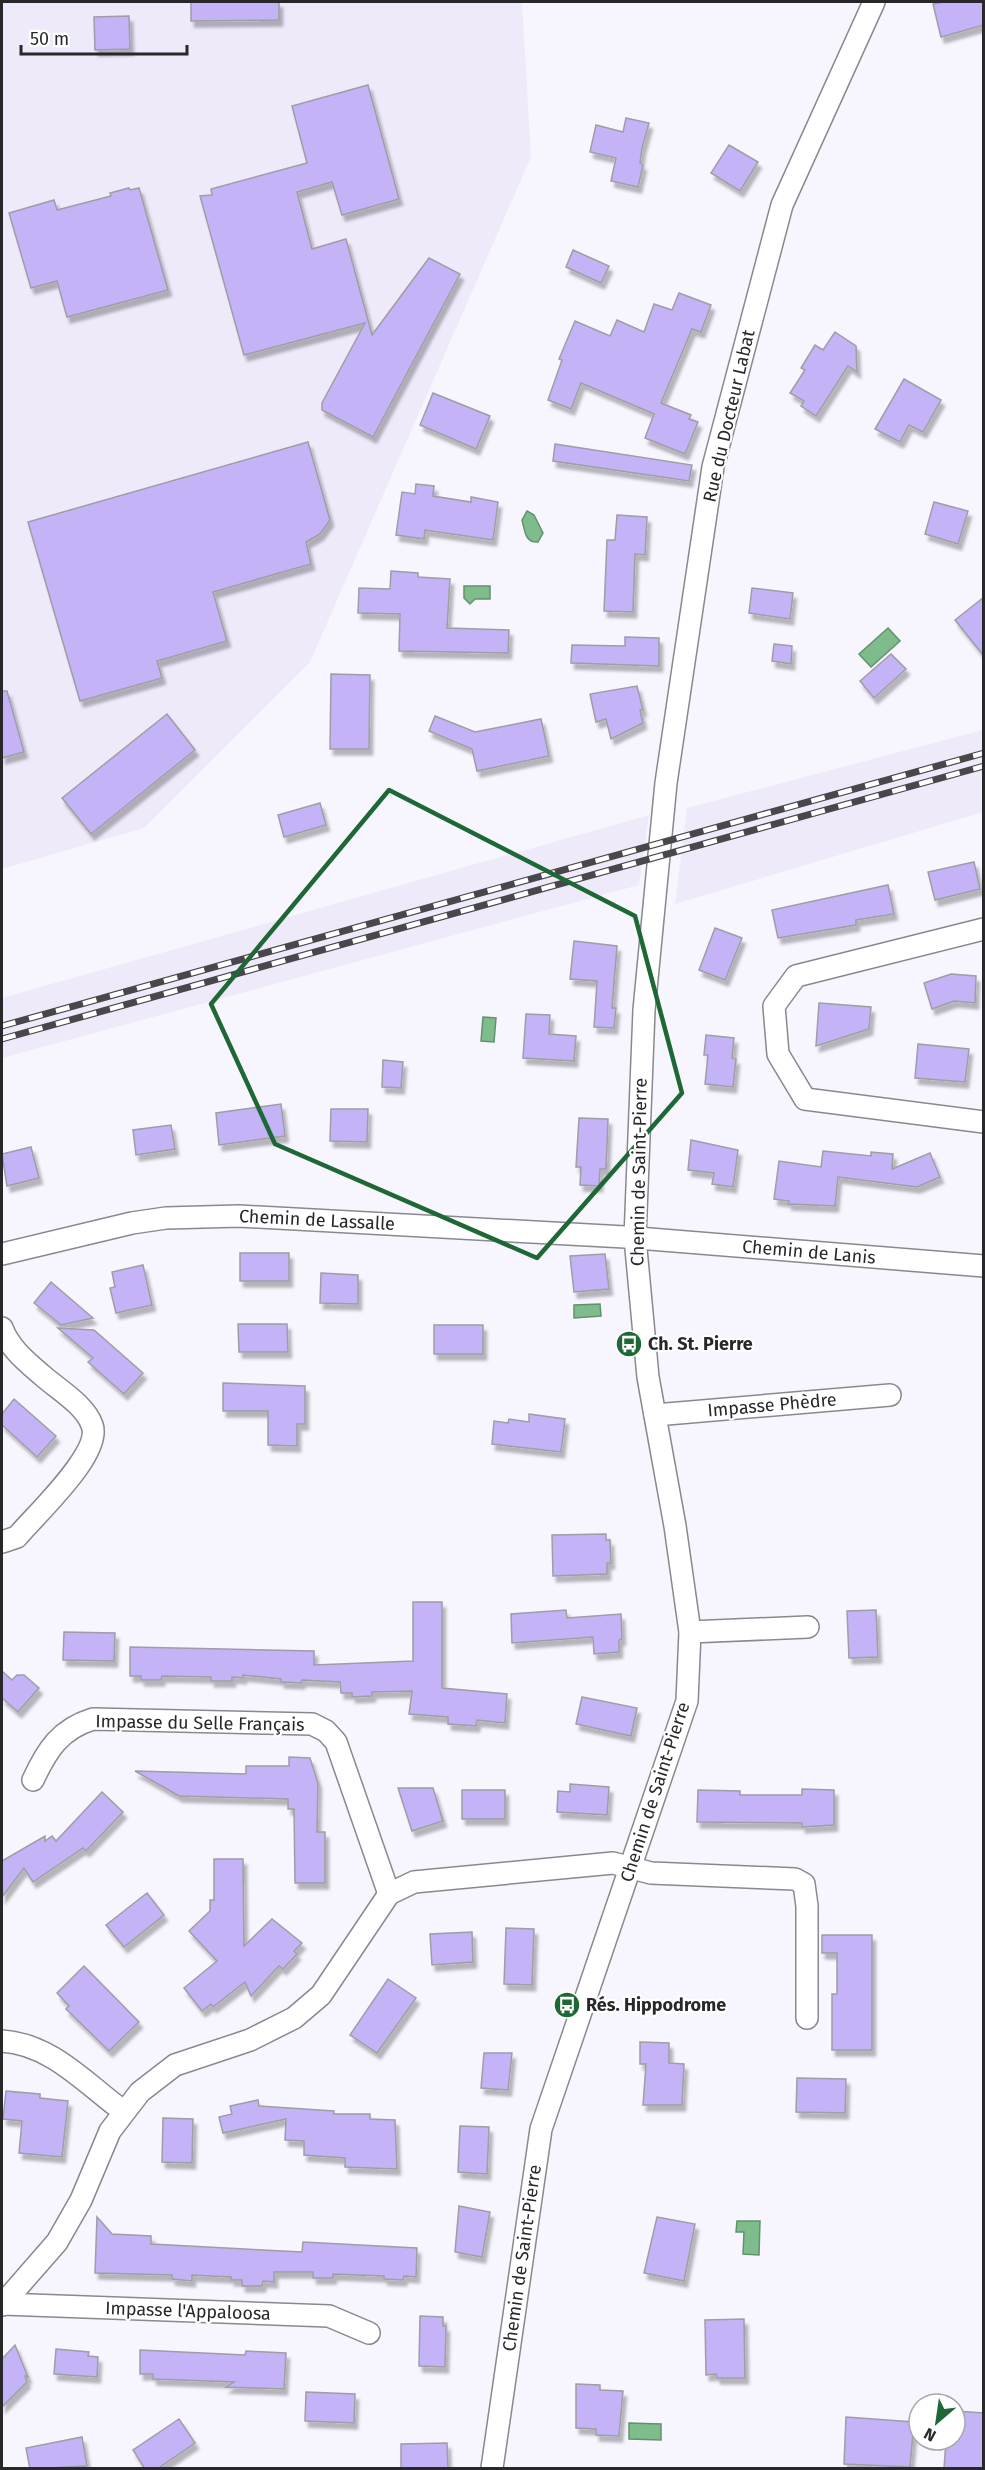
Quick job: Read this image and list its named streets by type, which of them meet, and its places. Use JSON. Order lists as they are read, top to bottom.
{
  "streets": {
    "street": [
      "Rue du Docteur Labat",
      "Chemin de Saint-Pierre",
      "Chemin de Lassalle",
      "Chemin de Lanis",
      "Impasse Phèdre",
      "Impasse du Selle Français",
      "Impasse l'Appaloosa"
    ]
  },
  "crossings": [
    ["Rue du Docteur Labat", "Chemin de Saint-Pierre"],
    ["Chemin de Saint-Pierre", "Chemin de Lassalle"],
    ["Chemin de Saint-Pierre", "Chemin de Lanis"],
    ["Chemin de Saint-Pierre", "Impasse Phèdre"],
    ["Chemin de Lassalle", "Chemin de Lanis"]
  ],
  "places": {
    "bus stop": ["Ch. St. Pierre", "Rés. Hippodrome"]
  },
  "scale_bar": "50 m",
  "north": "bottom left"
}
